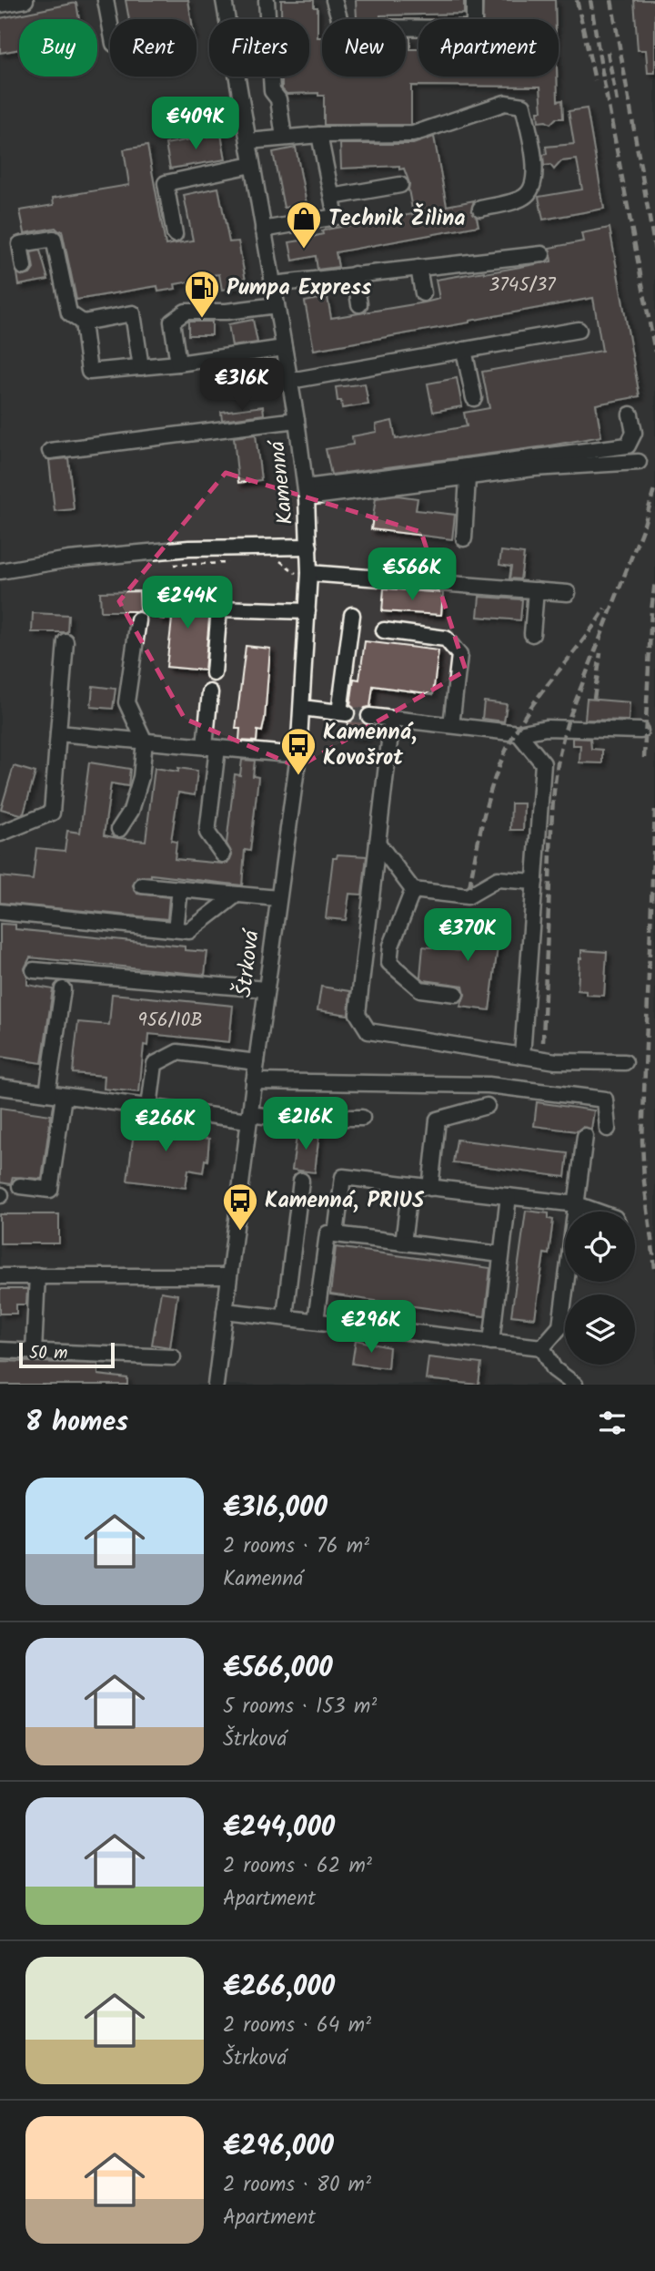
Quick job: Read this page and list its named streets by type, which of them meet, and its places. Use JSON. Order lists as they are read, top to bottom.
{
  "streets": {
    "street": ["Kamenná", "Štrková"]
  },
  "crossings": [
    ["Kamenná", "Štrková"]
  ],
  "places": {
    "shop": ["Technik Žilina"],
    "fuel station": ["Pumpa Express"],
    "bus stop": ["Kamenná, Kovošrot", "Kamenná, PRIUS"]
  },
  "house_numbers": ["3745/37", "956/10B"],
  "scale_bar": "50 m",
  "page": {
    "chip": [
      "Buy",
      "Rent",
      "Filters",
      "New",
      "Apartment"
    ],
    "price": [
      "€409K",
      "€316K",
      "€566K",
      "€244K",
      "€370K",
      "€216K",
      "€266K",
      "€296K"
    ],
    "scale": "50 m",
    "heading": "8 homes",
    "list": [
      {
        "name": "€316,000",
        "note": "2 rooms · 76 m² · Kamenná"
      },
      {
        "name": "€566,000",
        "note": "5 rooms · 153 m² · Štrková"
      },
      {
        "name": "€244,000",
        "note": "2 rooms · 62 m² · Apartment"
      },
      {
        "name": "€266,000",
        "note": "2 rooms · 64 m² · Štrková"
      },
      {
        "name": "€296,000",
        "note": "2 rooms · 80 m² · Apartment"
      }
    ]
  }
}
